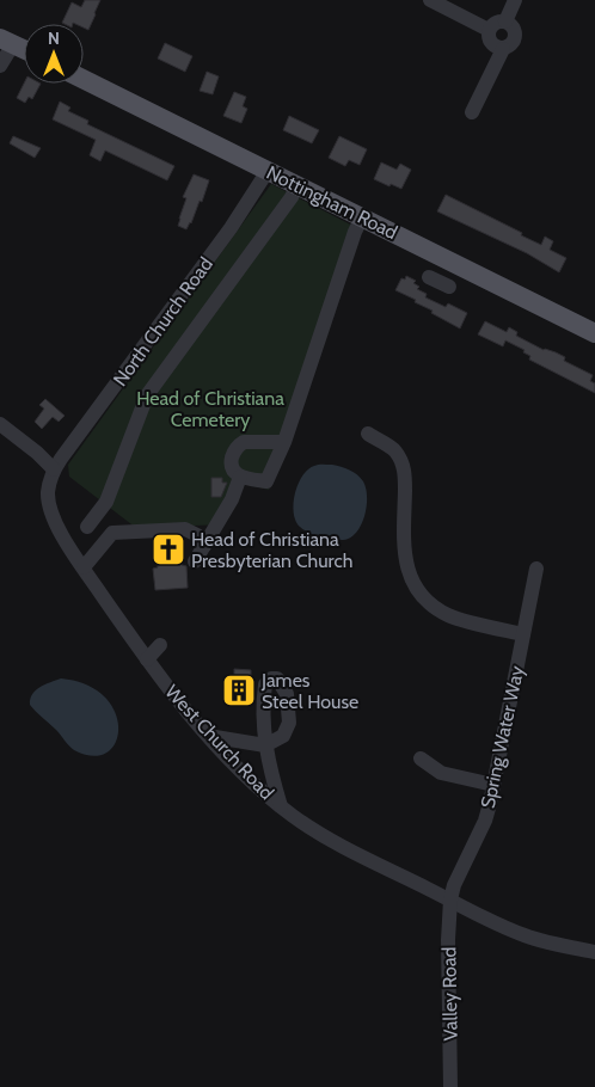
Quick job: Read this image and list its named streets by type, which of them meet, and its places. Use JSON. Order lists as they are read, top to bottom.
{
  "streets": {
    "main road": ["Nottingham Road"],
    "street": [
      "North Church Road",
      "Spring Water Way",
      "West Church Road",
      "Valley Road"
    ]
  },
  "crossings": [
    ["Nottingham Road", "North Church Road"],
    ["North Church Road", "West Church Road"],
    ["Spring Water Way", "West Church Road"],
    ["Spring Water Way", "Valley Road"],
    ["West Church Road", "Valley Road"]
  ],
  "parks": ["Head of Christiana Cemetery"],
  "places": {
    "church": ["Head of Christiana Presbyterian Church"],
    "building": ["James Steel House"]
  },
  "north": "top"
}
